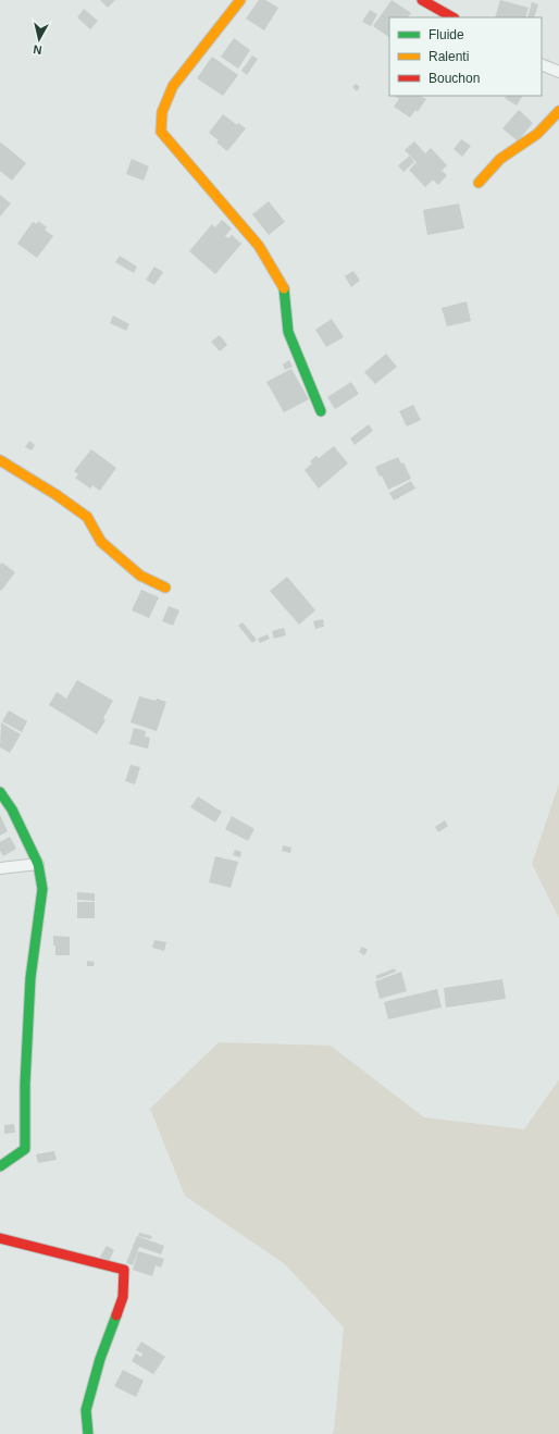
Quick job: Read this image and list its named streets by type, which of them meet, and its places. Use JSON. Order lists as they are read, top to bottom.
{
  "legend": ["Fluide", "Ralenti", "Bouchon"],
  "north": "bottom"
}
